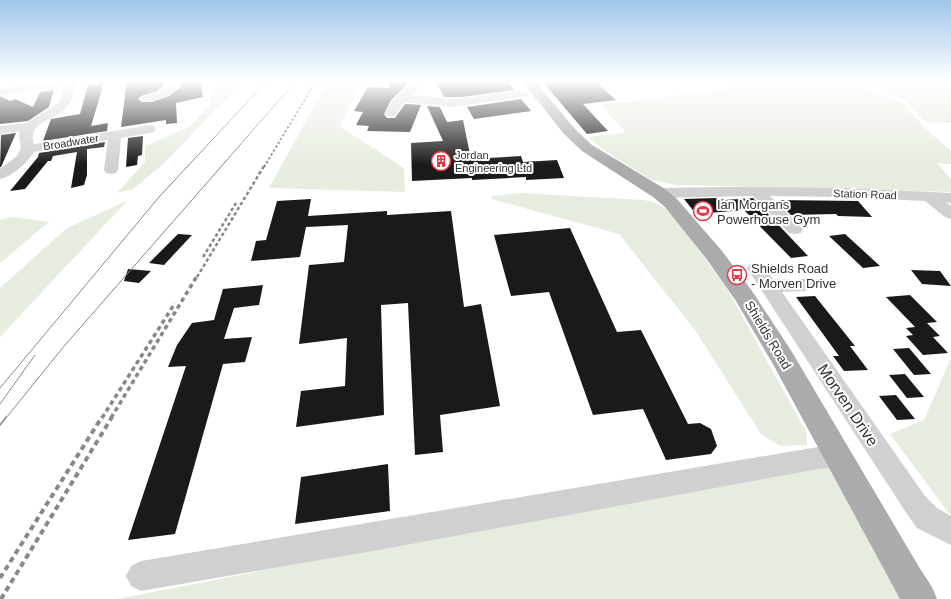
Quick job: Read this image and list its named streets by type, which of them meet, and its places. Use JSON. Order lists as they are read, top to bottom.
{
  "streets": {
    "main road": ["Shields Road"],
    "street": ["Broadwater", "Station Road", "Morven Drive"]
  },
  "crossings": [
    ["Station Road", "Shields Road"]
  ],
  "places": {
    "building": ["Jordan Engineering Ltd"],
    "sports": ["Ian Morgans Powerhouse Gym"],
    "bus stop": ["Shields Road - Morven Drive"]
  }
}
